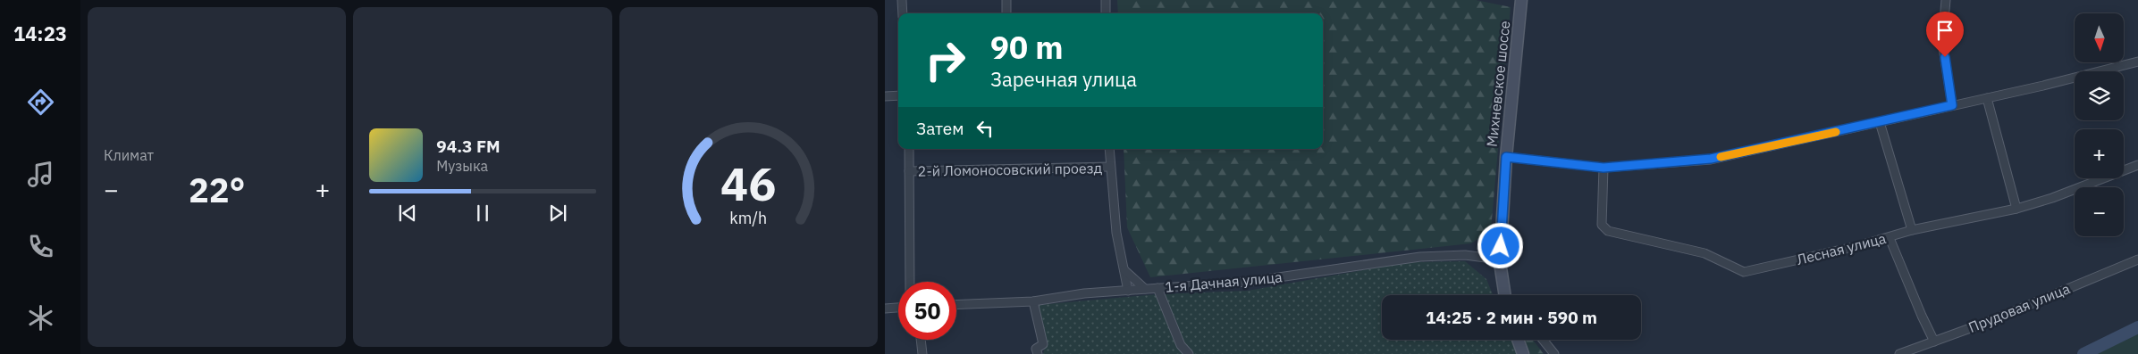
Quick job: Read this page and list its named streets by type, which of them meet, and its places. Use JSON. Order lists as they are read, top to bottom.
{
  "streets": {
    "main road": ["Михневское шоссе"],
    "street": [
      "2-й Ломоносовский проезд",
      "Лесная улица",
      "1-я Дачная улица",
      "Прудовая улица"
    ]
  },
  "crossings": [
    ["Михневское шоссе", "1-я Дачная улица"]
  ],
  "north": "bottom",
  "page": {
    "tabs": "14:23",
    "tile": "Климат",
    "map_buttons": ["+", "−"],
    "turn": ["90 m", "Заречная улица"],
    "then": "Затем",
    "song": ["94.3 FM", "Музыка"],
    "heat": ["−", "22°", "+"],
    "limit": "50",
    "trip": "14:25 · 2 мин · 590 m",
    "gauge": ["46", "km/h"]
  }
}
